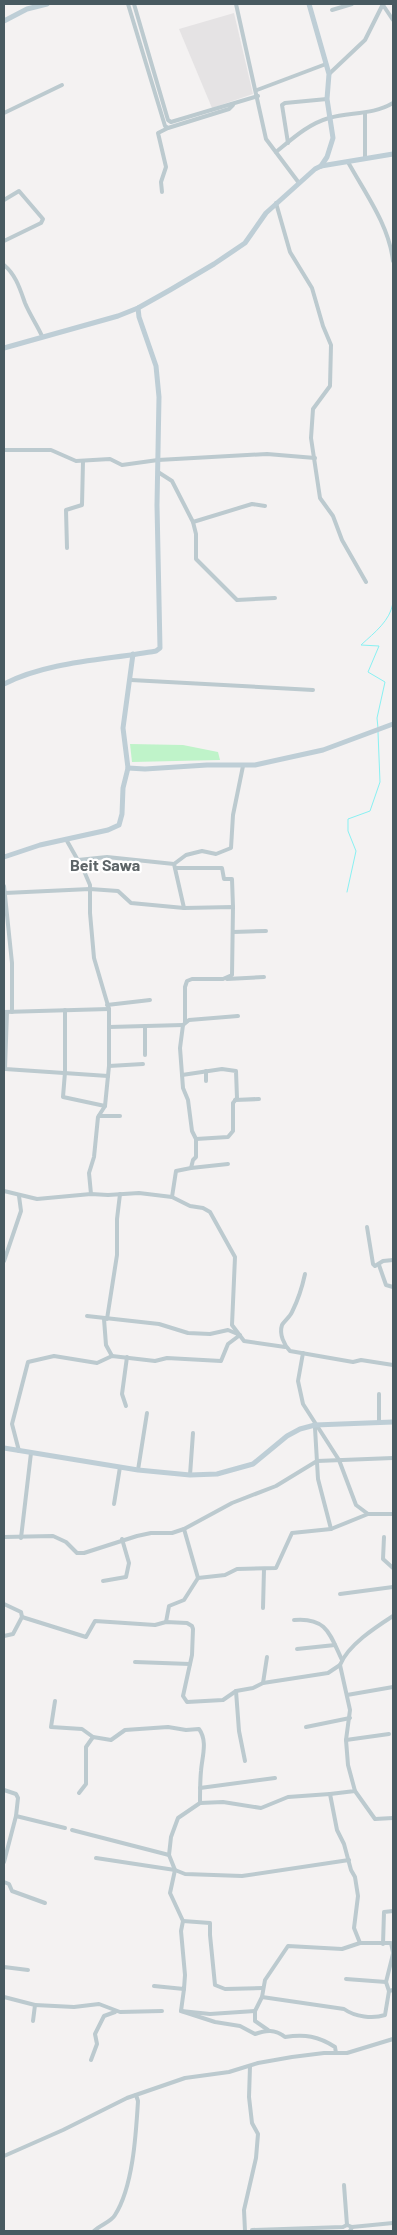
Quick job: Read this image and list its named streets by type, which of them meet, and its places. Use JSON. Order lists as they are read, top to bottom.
{
  "districts": ["Beit Sawa"]
}
